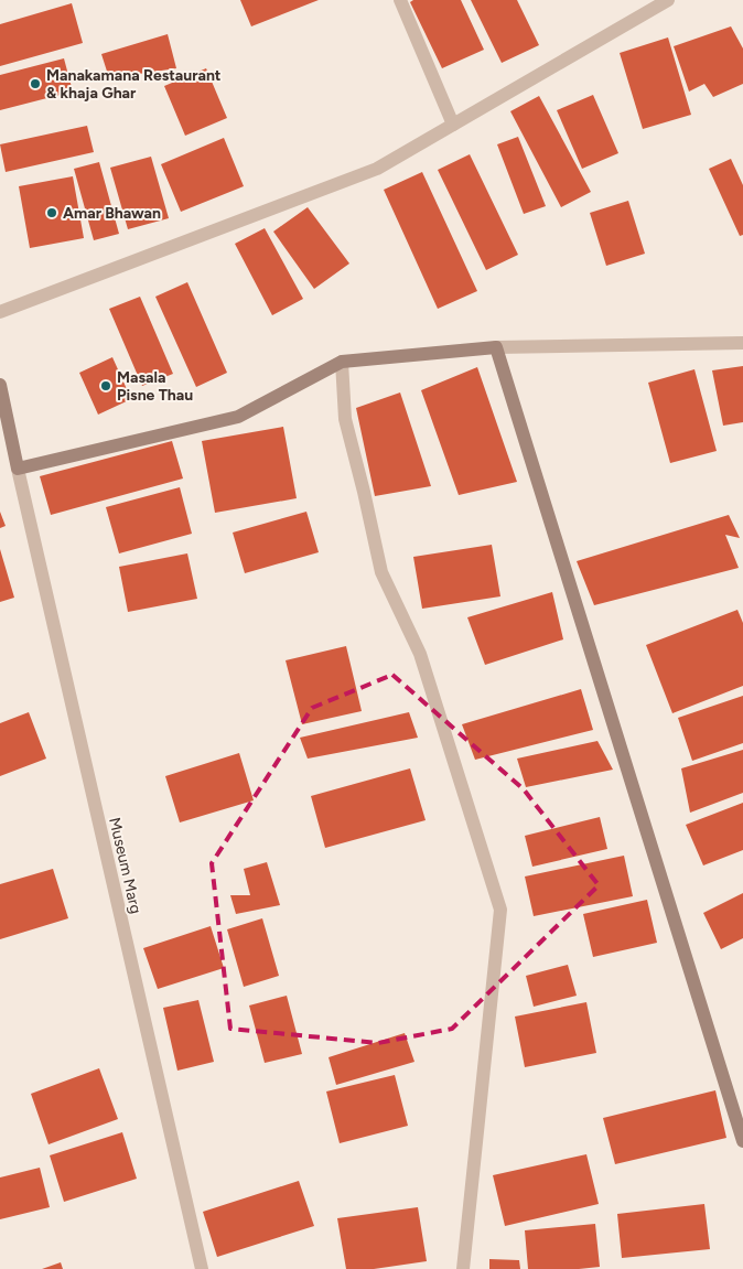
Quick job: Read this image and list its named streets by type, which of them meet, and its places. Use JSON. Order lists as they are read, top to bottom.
{
  "streets": {
    "street": ["Museum Marg"]
  },
  "places": ["Manakamana Restaurant & khaja Ghar", "Amar Bhawan", "Masala Pisne Thau"]
}
